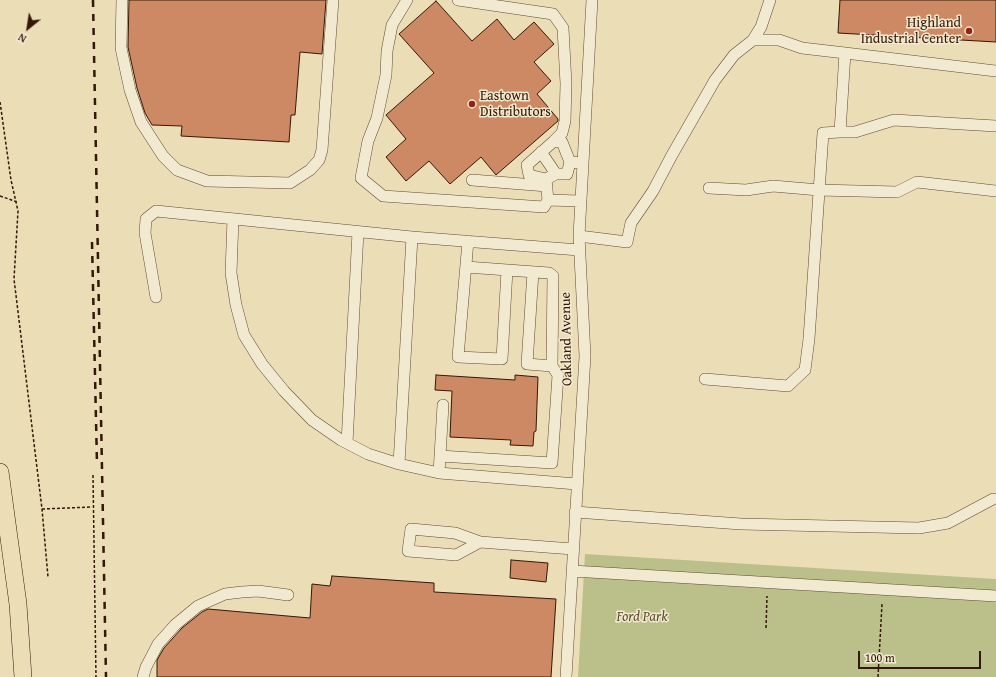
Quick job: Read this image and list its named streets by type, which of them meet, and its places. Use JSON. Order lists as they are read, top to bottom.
{
  "streets": {
    "street": ["Oakland Avenue"]
  },
  "parks": ["Ford Park"],
  "places": ["Highland Industrial Center", "Eastown Distributors"],
  "scale_bar": "100 m",
  "north": "bottom left"
}
